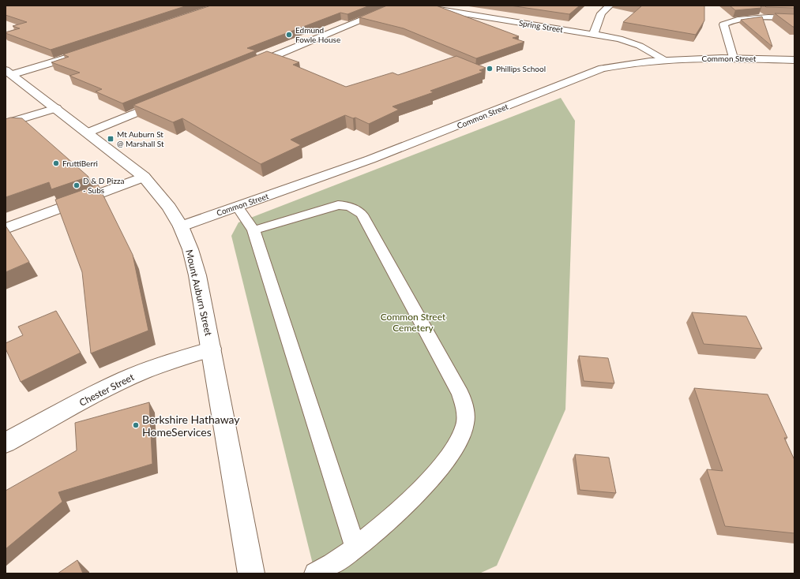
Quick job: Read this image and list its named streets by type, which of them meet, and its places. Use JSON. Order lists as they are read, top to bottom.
{
  "streets": {
    "street": [
      "Spring Street",
      "Common Street",
      "Mount Auburn Street",
      "Chester Street"
    ]
  },
  "crossings": [
    ["Spring Street", "Common Street"],
    ["Common Street", "Mount Auburn Street"],
    ["Mount Auburn Street", "Chester Street"]
  ],
  "parks": ["Common Street Cemetery"],
  "places": {
    "other": [
      "Edmund Fowle House",
      "Phillips School",
      "FruttiBerri",
      "D & D Pizza - Subs",
      "Berkshire Hathaway HomeServices"
    ],
    "transit": ["Mt Auburn St @ Marshall St"]
  }
}
